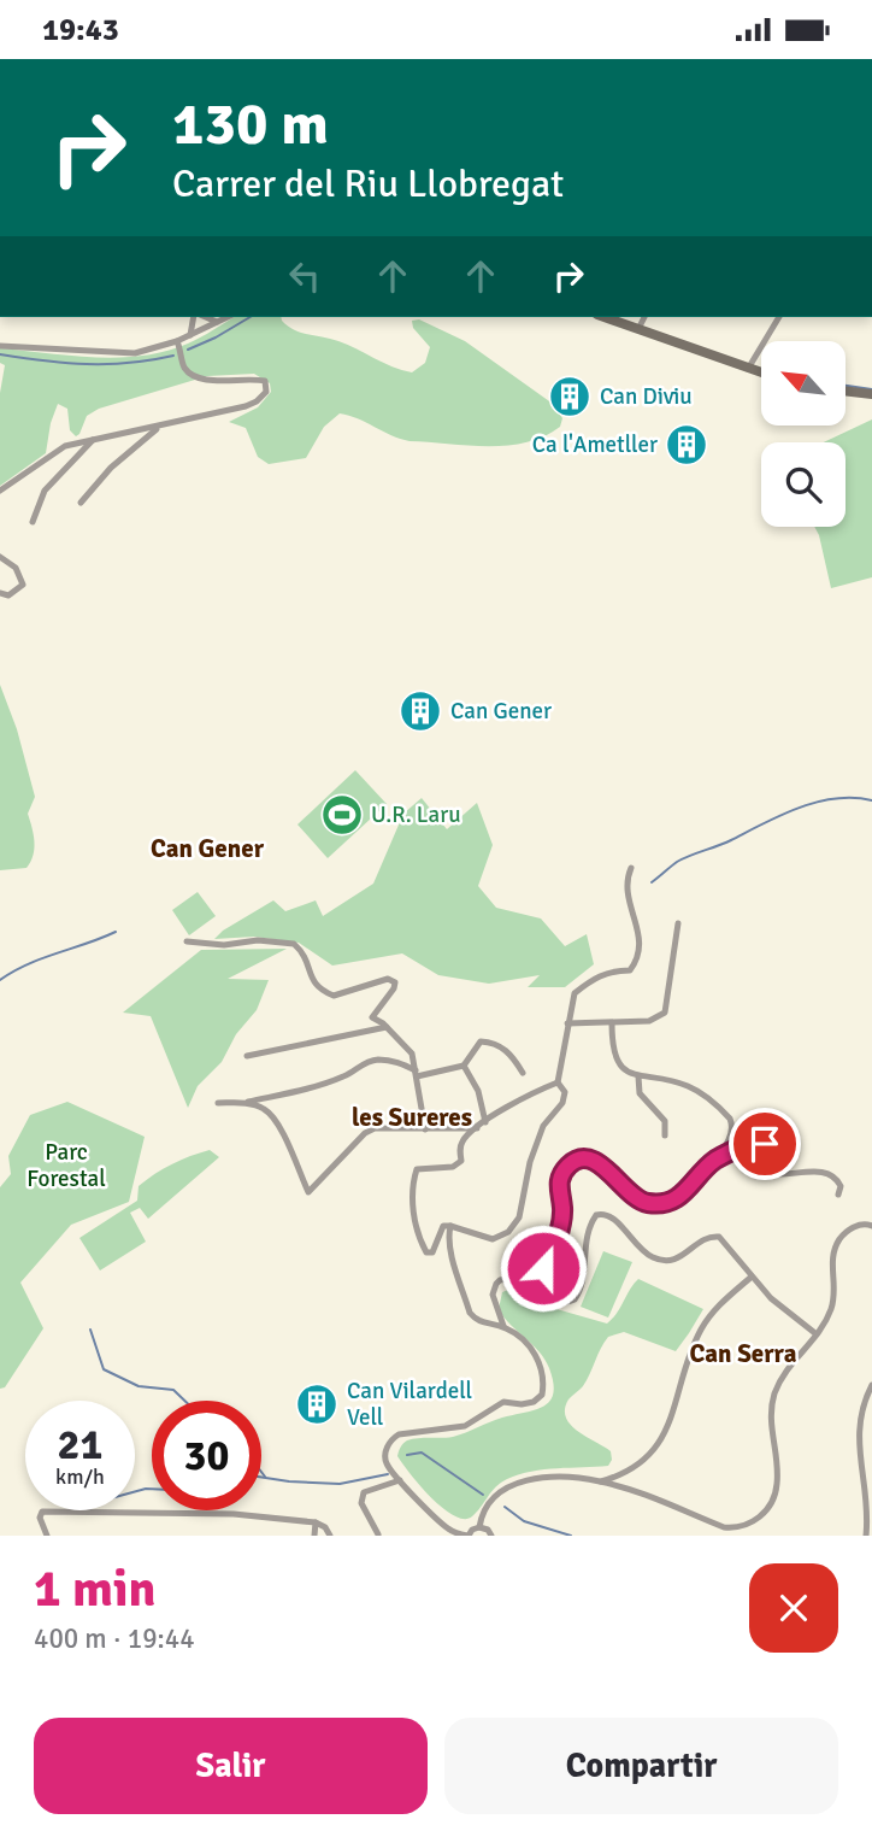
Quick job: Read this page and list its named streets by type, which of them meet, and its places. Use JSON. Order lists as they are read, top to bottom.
{
  "districts": ["Can Gener", "les Sureres", "Can Serra"],
  "parks": ["Parc Forestal"],
  "places": {
    "building": [
      "Can Diviu",
      "Ca l'Ametller",
      "Can Gener",
      "Can Vilardell Vell"
    ],
    "sports": ["U.R. Laru"]
  },
  "north": "top left",
  "page": {
    "status": "19:43",
    "turn": ["130 m", "Carrer del Riu Llobregat"],
    "speed": "21 km/h",
    "limit": "30",
    "heading": ["1 min", "400 m · 19:44"],
    "buttons": ["Salir", "Compartir"]
  }
}
